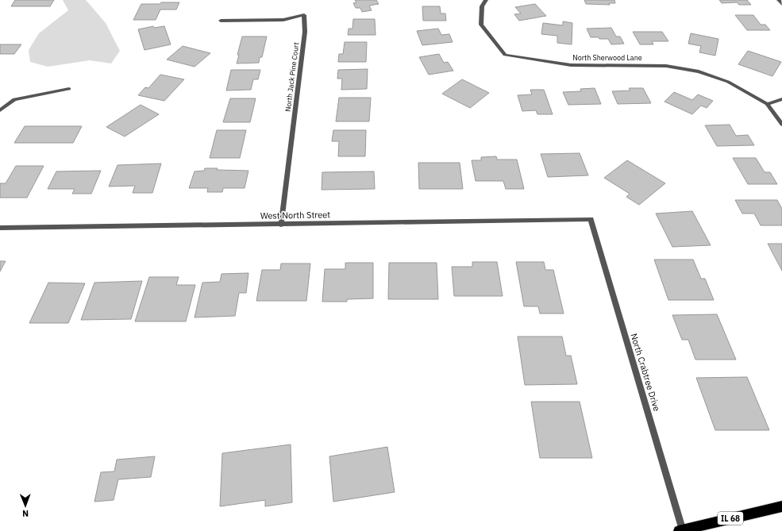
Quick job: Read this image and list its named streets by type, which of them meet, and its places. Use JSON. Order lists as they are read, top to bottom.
{
  "streets": {
    "main road": ["IL 68"],
    "street": [
      "North Sherwood Lane",
      "North Jack Pine Court",
      "West North Street",
      "North Crabtree Drive"
    ]
  },
  "crossings": [
    ["North Jack Pine Court", "West North Street"],
    ["West North Street", "North Crabtree Drive"],
    ["North Crabtree Drive", "IL 68"]
  ],
  "north": "bottom"
}
